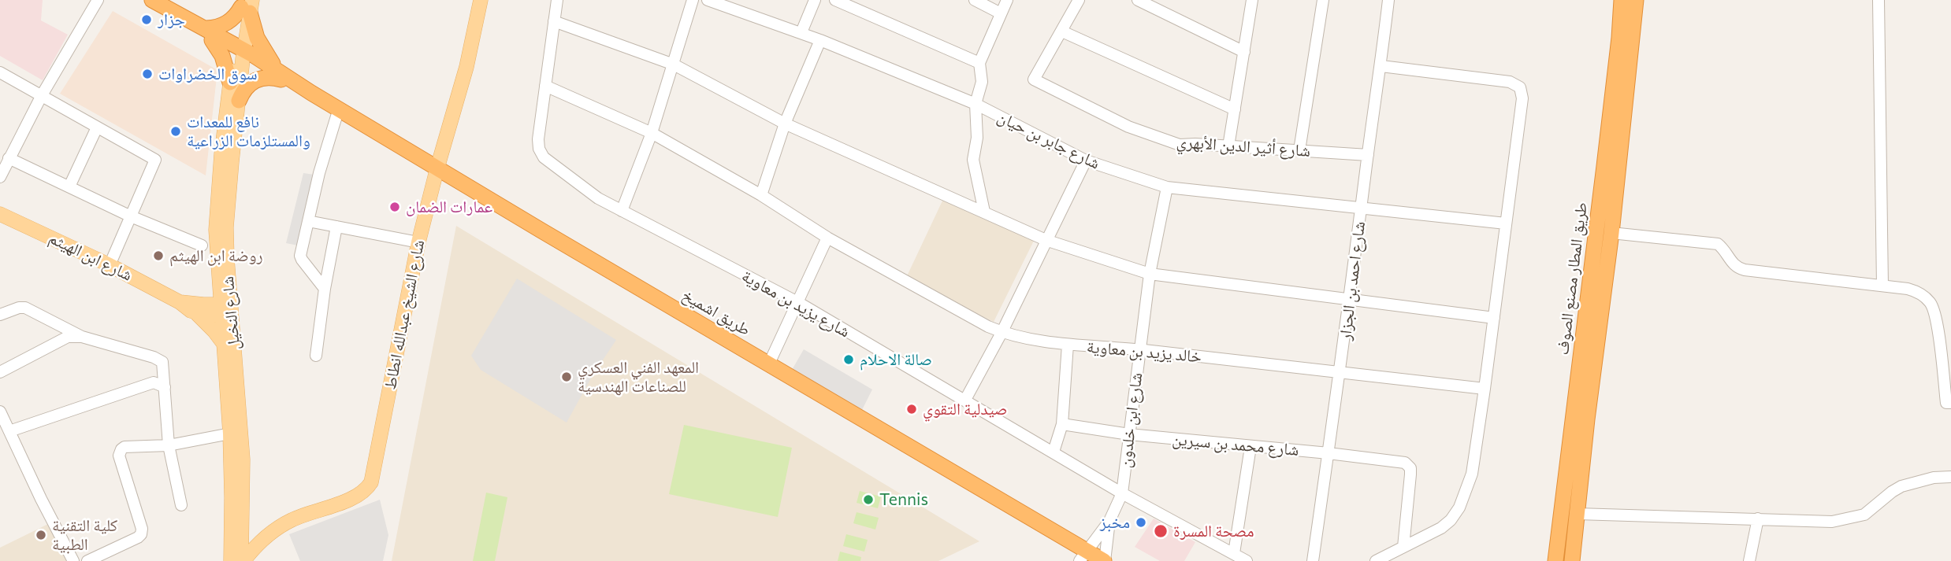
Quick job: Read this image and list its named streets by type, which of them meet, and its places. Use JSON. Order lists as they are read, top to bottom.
{
  "streets": {
    "highway": ["طريق المطار مصنع الصوف", "طريق اشميخ"],
    "main road": ["شارع ابن الهيثم", "شارع النخيل", "شارع الشيخ عبدالله انطاط"],
    "street": [
      "شارع جابر بن حيان",
      "شارع أثير الدين الأبهري",
      "شارع احمد بن الجزار",
      "شارع يزيد بن معاوية",
      "خالد يزيد بن معاوية",
      "شارع ابن خلدون",
      "شارع محمد بن سيرين"
    ]
  },
  "crossings": [
    ["شارع جابر بن حيان", "شارع احمد بن الجزار"],
    ["شارع جابر بن حيان", "شارع ابن خلدون"],
    ["شارع أثير الدين الأبهري", "شارع احمد بن الجزار"],
    ["شارع احمد بن الجزار", "خالد يزيد بن معاوية"],
    ["شارع احمد بن الجزار", "شارع محمد بن سيرين"],
    ["شارع يزيد بن معاوية", "خالد يزيد بن معاوية"],
    ["شارع يزيد بن معاوية", "شارع ابن خلدون"],
    ["طريق اشميخ", "شارع النخيل"],
    ["طريق اشميخ", "شارع الشيخ عبدالله انطاط"],
    ["شارع النخيل", "شارع الشيخ عبدالله انطاط"],
    ["خالد يزيد بن معاوية", "شارع ابن خلدون"],
    ["شارع ابن خلدون", "شارع محمد بن سيرين"]
  ],
  "places": [
    "جزار",
    "سوق الخضراوات",
    "نافع للمعدات والمستلزمات الزراعية",
    "عمارات الضمان",
    "روضة ابن الهيثم",
    "صالة الاحلام",
    "المعهد الفني العسكري للصناعات الهندسية",
    "صيدلية التقوي",
    "Tennis",
    "مخبز",
    "مصحة المسرة",
    "كلية التقنية الطبية"
  ]
}
